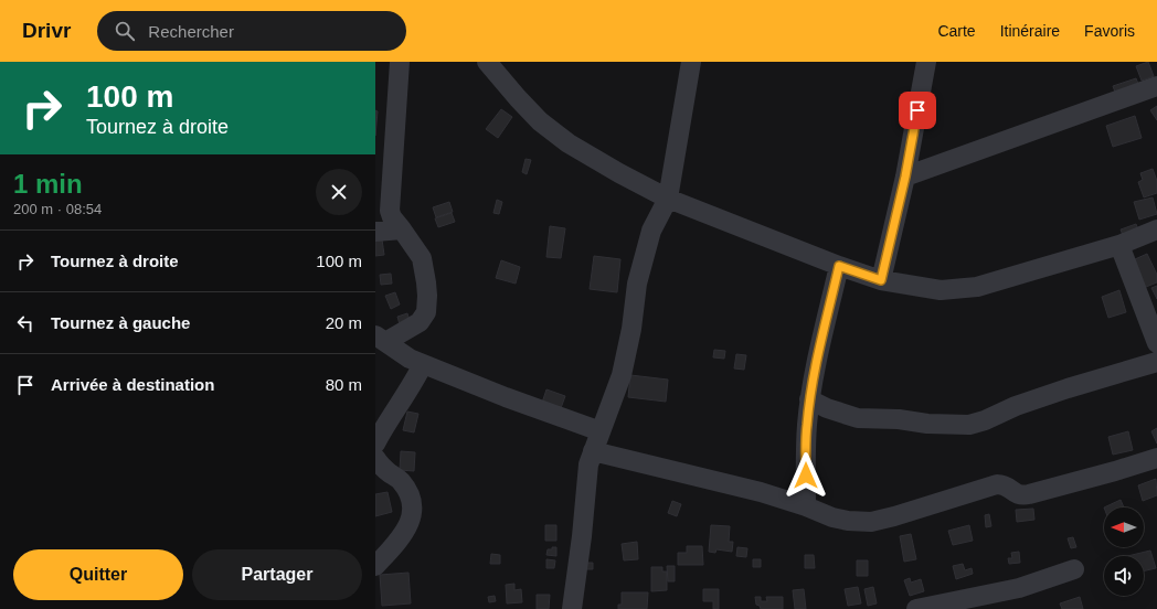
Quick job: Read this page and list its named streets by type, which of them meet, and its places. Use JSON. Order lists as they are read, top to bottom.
{
  "north": "left",
  "page": {
    "header": "Drivr",
    "search": "Rechercher",
    "nav": ["Carte", "Itinéraire", "Favoris"],
    "turn": ["100 m", "Tournez à droite"],
    "heading": ["1 min", "200 m · 08:54"],
    "list": [
      {
        "name": "Tournez à droite",
        "value": "100 m"
      },
      {
        "name": "Tournez à gauche",
        "value": "20 m"
      },
      {
        "name": "Arrivée à destination",
        "value": "80 m"
      }
    ],
    "buttons": ["Quitter", "Partager"]
  }
}
